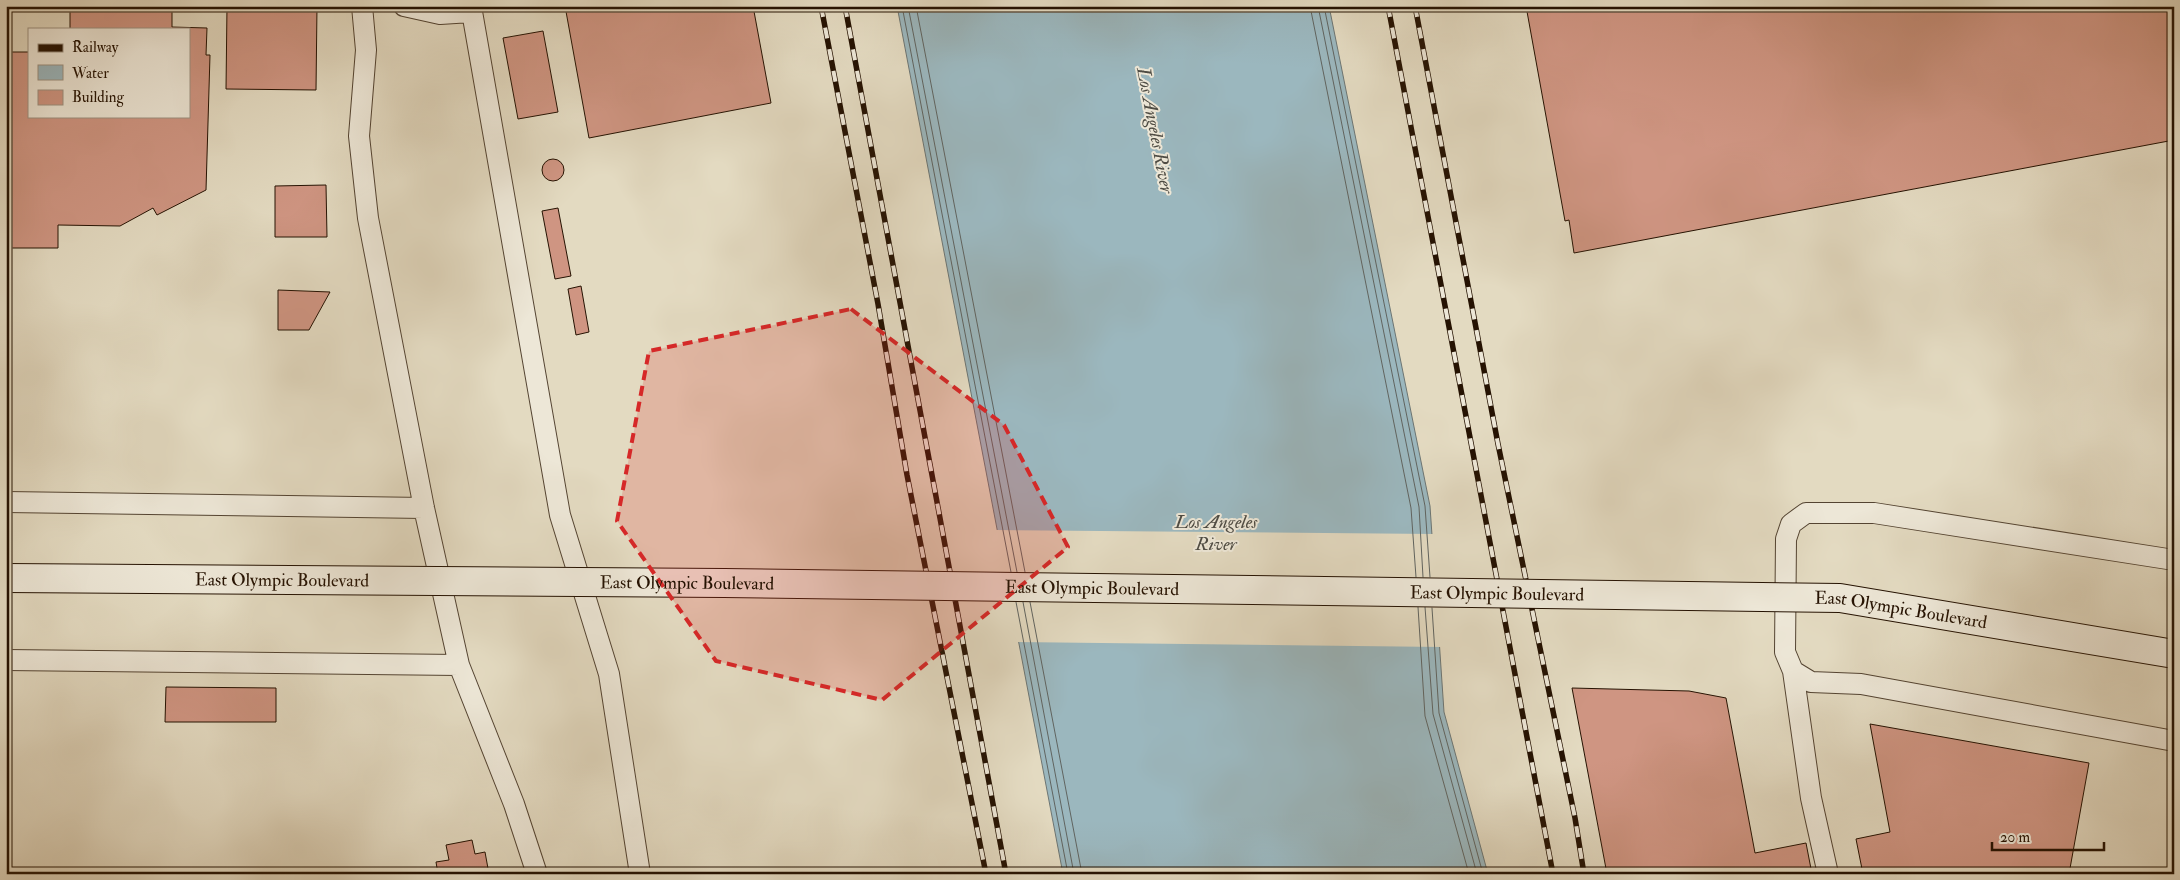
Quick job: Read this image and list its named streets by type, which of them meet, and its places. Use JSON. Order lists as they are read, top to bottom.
{
  "streets": {
    "main road": ["East Olympic Boulevard"]
  },
  "water": ["Los Angeles River"],
  "legend": ["Railway", "Water", "Building"],
  "scale_bar": "20 m"
}
